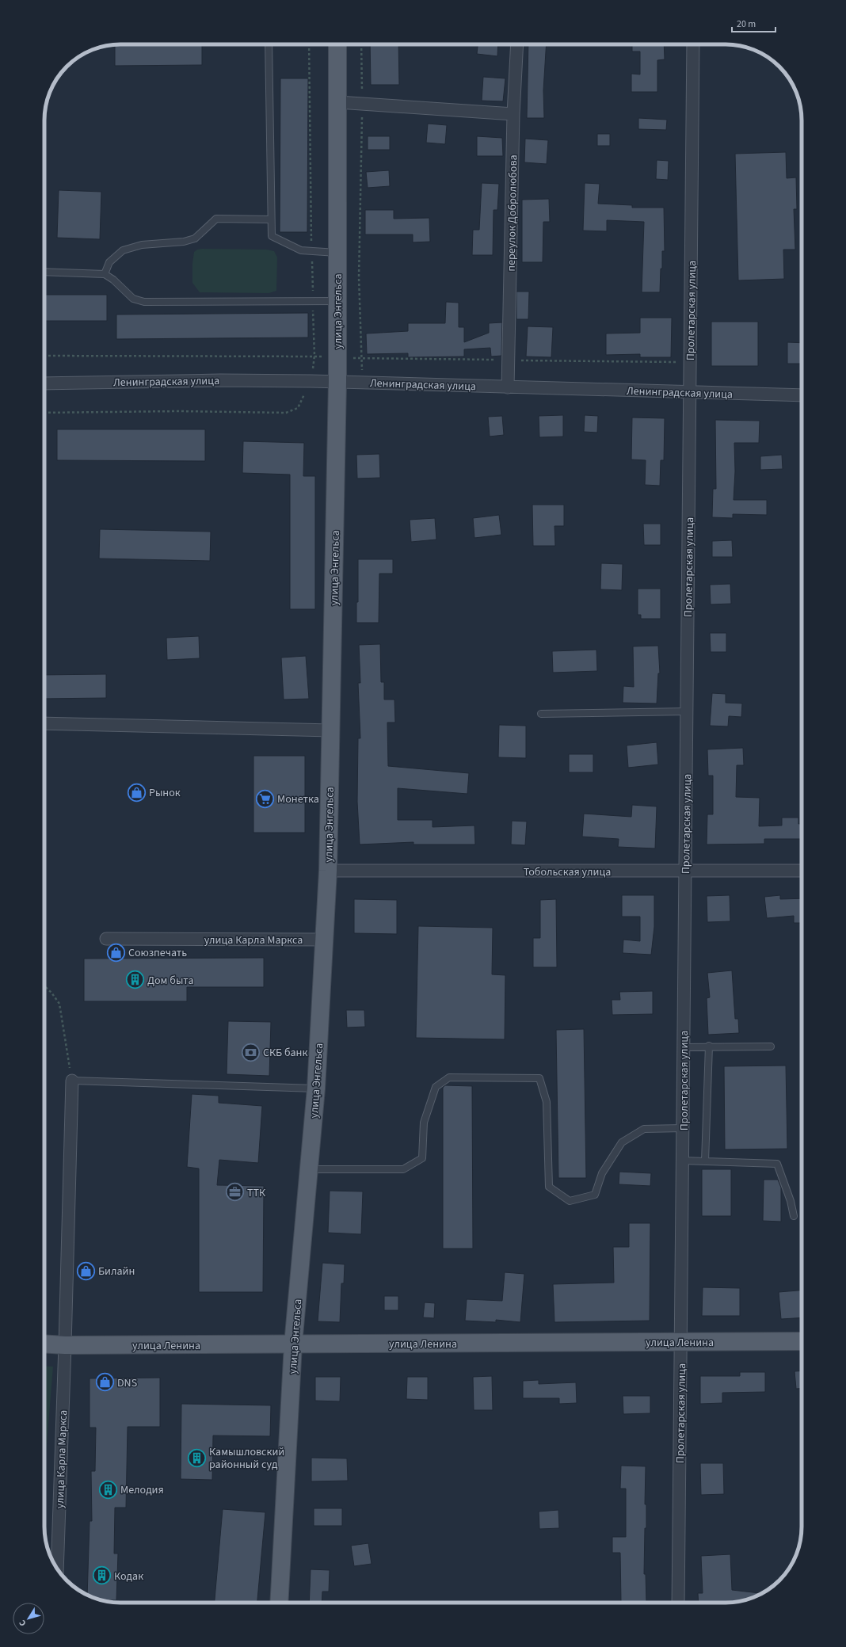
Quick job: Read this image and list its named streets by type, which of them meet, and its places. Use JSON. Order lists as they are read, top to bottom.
{
  "streets": {
    "main road": ["улица Энгельса", "улица Ленина"],
    "street": [
      "переулок Добролюбова",
      "Пролетарская улица",
      "Ленинградская улица",
      "Тобольская улица",
      "улица Карла Маркса"
    ]
  },
  "crossings": [
    ["переулок Добролюбова", "Ленинградская улица"],
    ["Пролетарская улица", "Ленинградская улица"],
    ["Пролетарская улица", "Тобольская улица"],
    ["Пролетарская улица", "улица Ленина"],
    ["улица Энгельса", "Ленинградская улица"],
    ["улица Энгельса", "Тобольская улица"],
    ["улица Энгельса", "улица Карла Маркса"],
    ["улица Энгельса", "улица Ленина"],
    ["улица Карла Маркса", "улица Ленина"]
  ],
  "places": {
    "shop": [
      "Рынок",
      "Союзпечать",
      "Билайн",
      "DNS"
    ],
    "supermarket": ["Монетка"],
    "building": [
      "Дом быта",
      "Камышловский районный суд",
      "Мелодия",
      "Кодак"
    ],
    "bank": ["СКБ банк"],
    "office": ["ТТК"]
  },
  "scale_bar": "20 m",
  "north": "bottom left"
}
